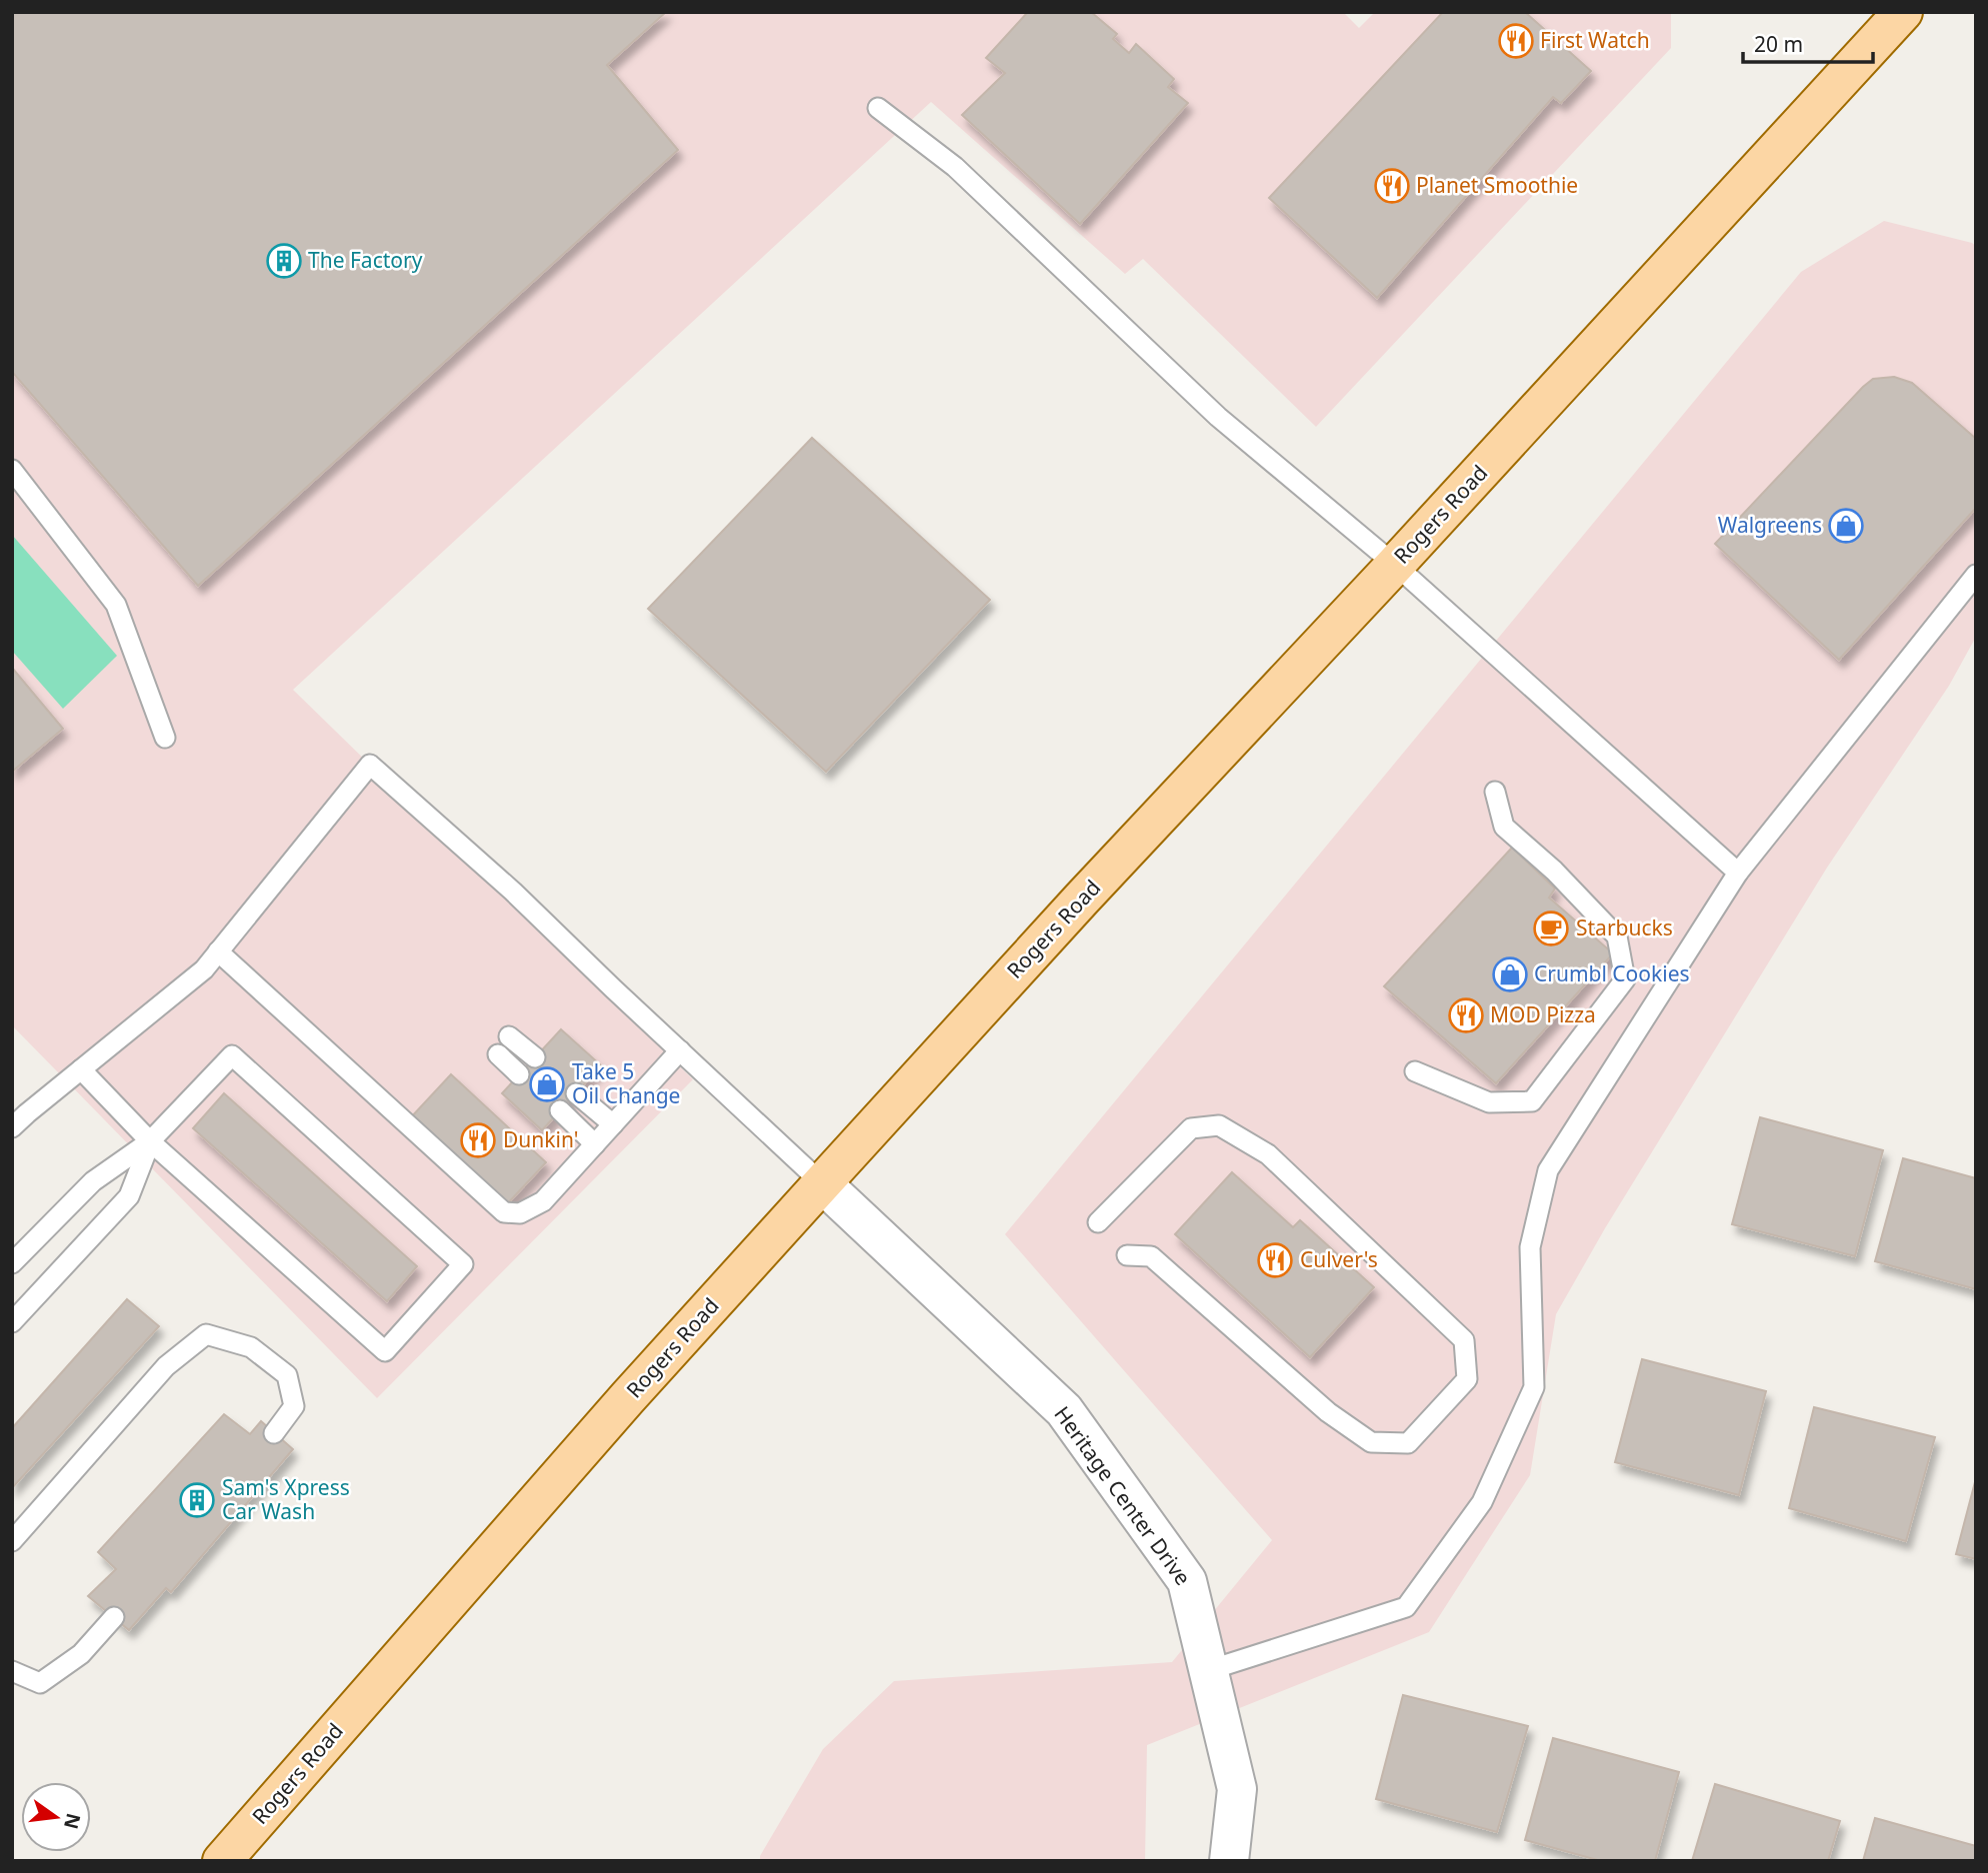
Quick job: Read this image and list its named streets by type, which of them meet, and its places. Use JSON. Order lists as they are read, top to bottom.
{
  "streets": {
    "main road": ["Rogers Road"],
    "street": ["Heritage Center Drive"]
  },
  "crossings": [
    ["Rogers Road", "Heritage Center Drive"]
  ],
  "places": {
    "restaurant": [
      "First Watch",
      "Planet Smoothie",
      "MOD Pizza",
      "Dunkin'",
      "Culver's"
    ],
    "building": ["The Factory", "Sam's Xpress Car Wash"],
    "shop": ["Walgreens", "Crumbl Cookies", "Take 5 Oil Change"],
    "cafe": ["Starbucks"]
  },
  "scale_bar": "20 m",
  "north": "right"
}
